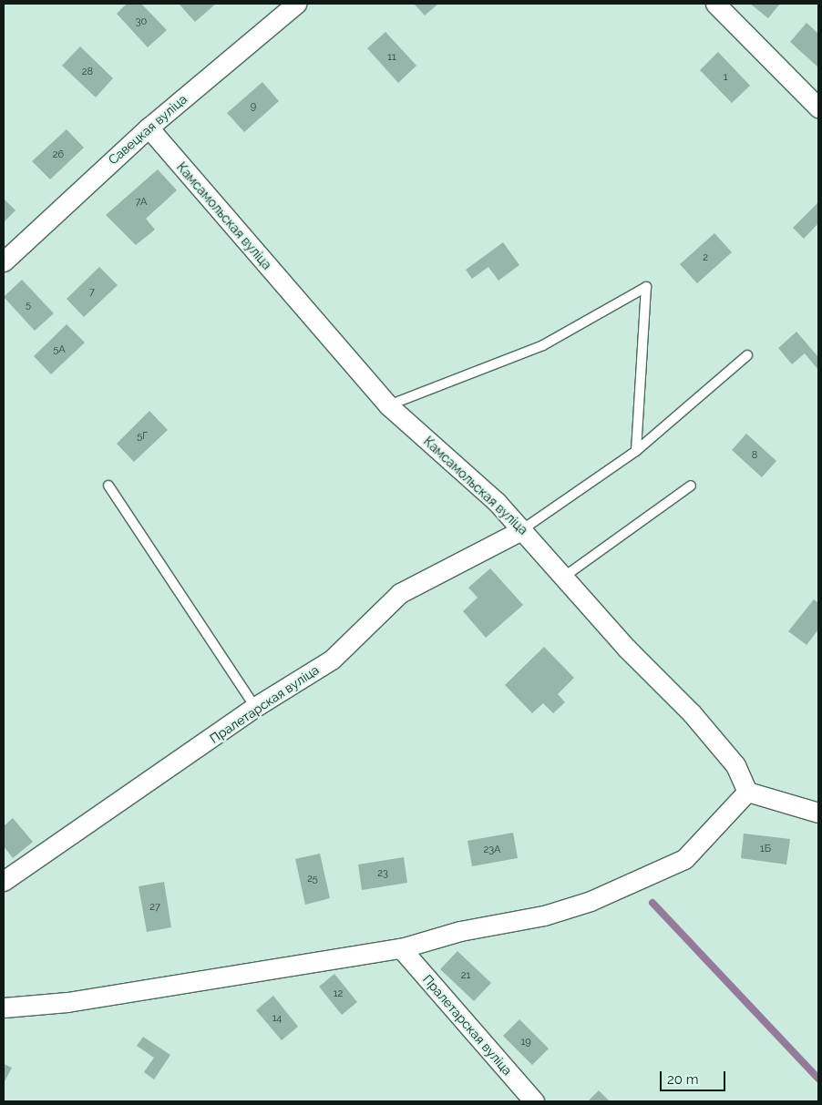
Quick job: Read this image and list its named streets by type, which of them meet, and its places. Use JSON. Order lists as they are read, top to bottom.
{
  "streets": {
    "street": ["Савецкая вуліца", "Камсамольская вуліца", "Пралетарская вуліца"]
  },
  "crossings": [
    ["Савецкая вуліца", "Камсамольская вуліца"],
    ["Камсамольская вуліца", "Пралетарская вуліца"]
  ],
  "house_numbers": [
    "30",
    "11",
    "28",
    "1",
    "9",
    "26",
    "7А",
    "2",
    "7",
    "5",
    "5А",
    "5Г",
    "8",
    "1Б",
    "23А",
    "23",
    "25",
    "27",
    "21",
    "12",
    "14",
    "19"
  ],
  "scale_bar": "20 m"
}
